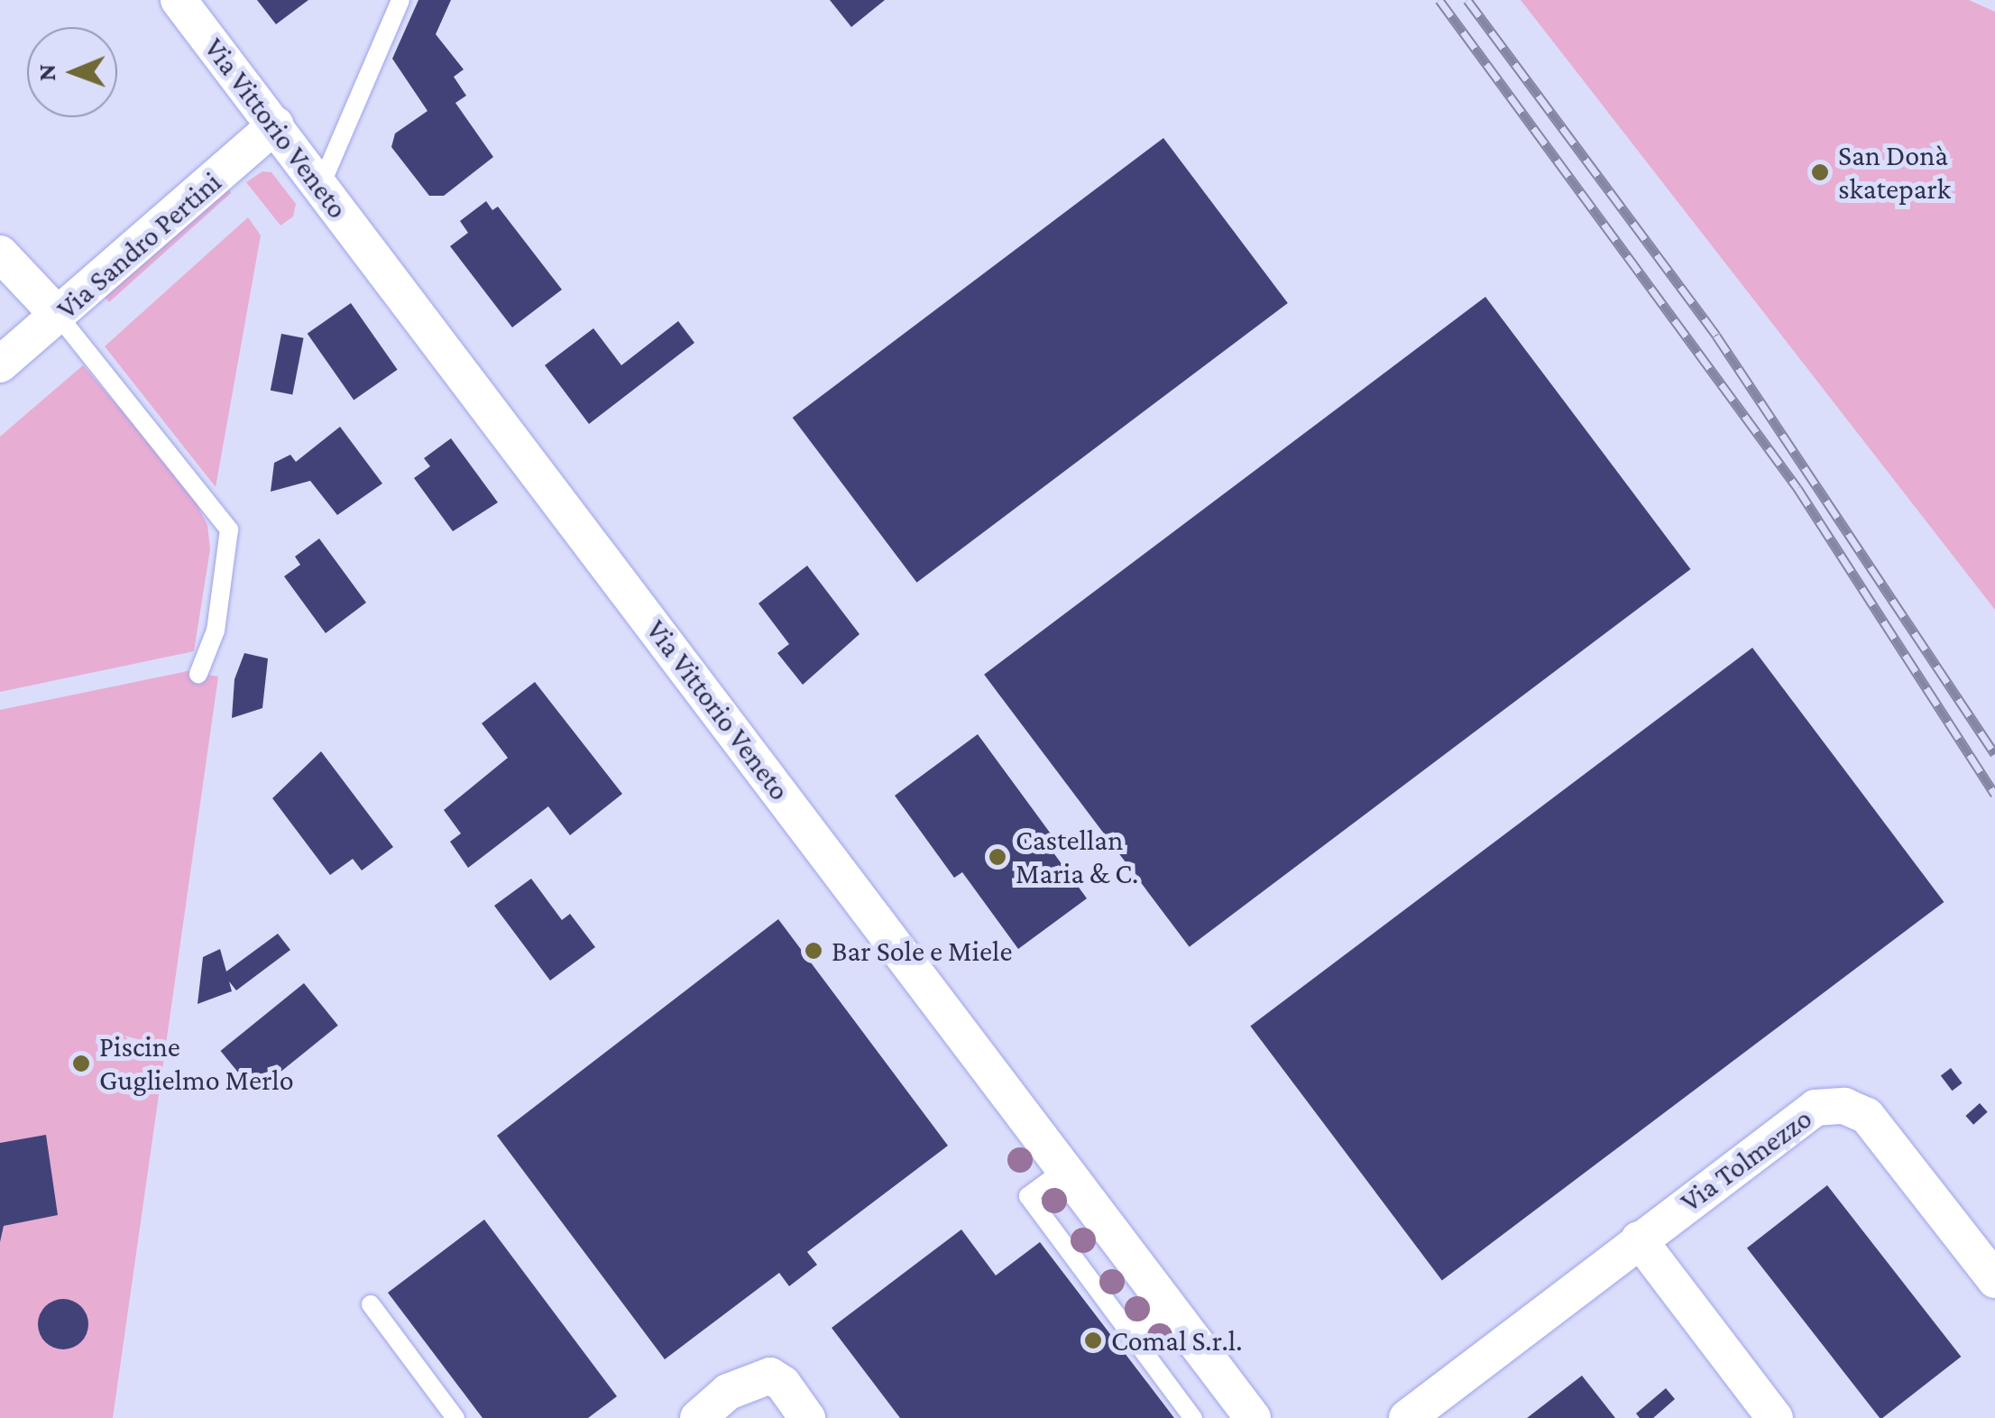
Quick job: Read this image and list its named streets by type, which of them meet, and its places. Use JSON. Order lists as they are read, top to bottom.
{
  "streets": {
    "street": ["Via Vittorio Veneto", "Via Sandro Pertini", "Via Tolmezzo"]
  },
  "crossings": [
    ["Via Vittorio Veneto", "Via Sandro Pertini"]
  ],
  "places": [
    "San Donà skatepark",
    "Castellan Maria & C.",
    "Bar Sole e Miele",
    "Piscine Guglielmo Merlo",
    "Comal S.r.l."
  ],
  "north": "left"
}
